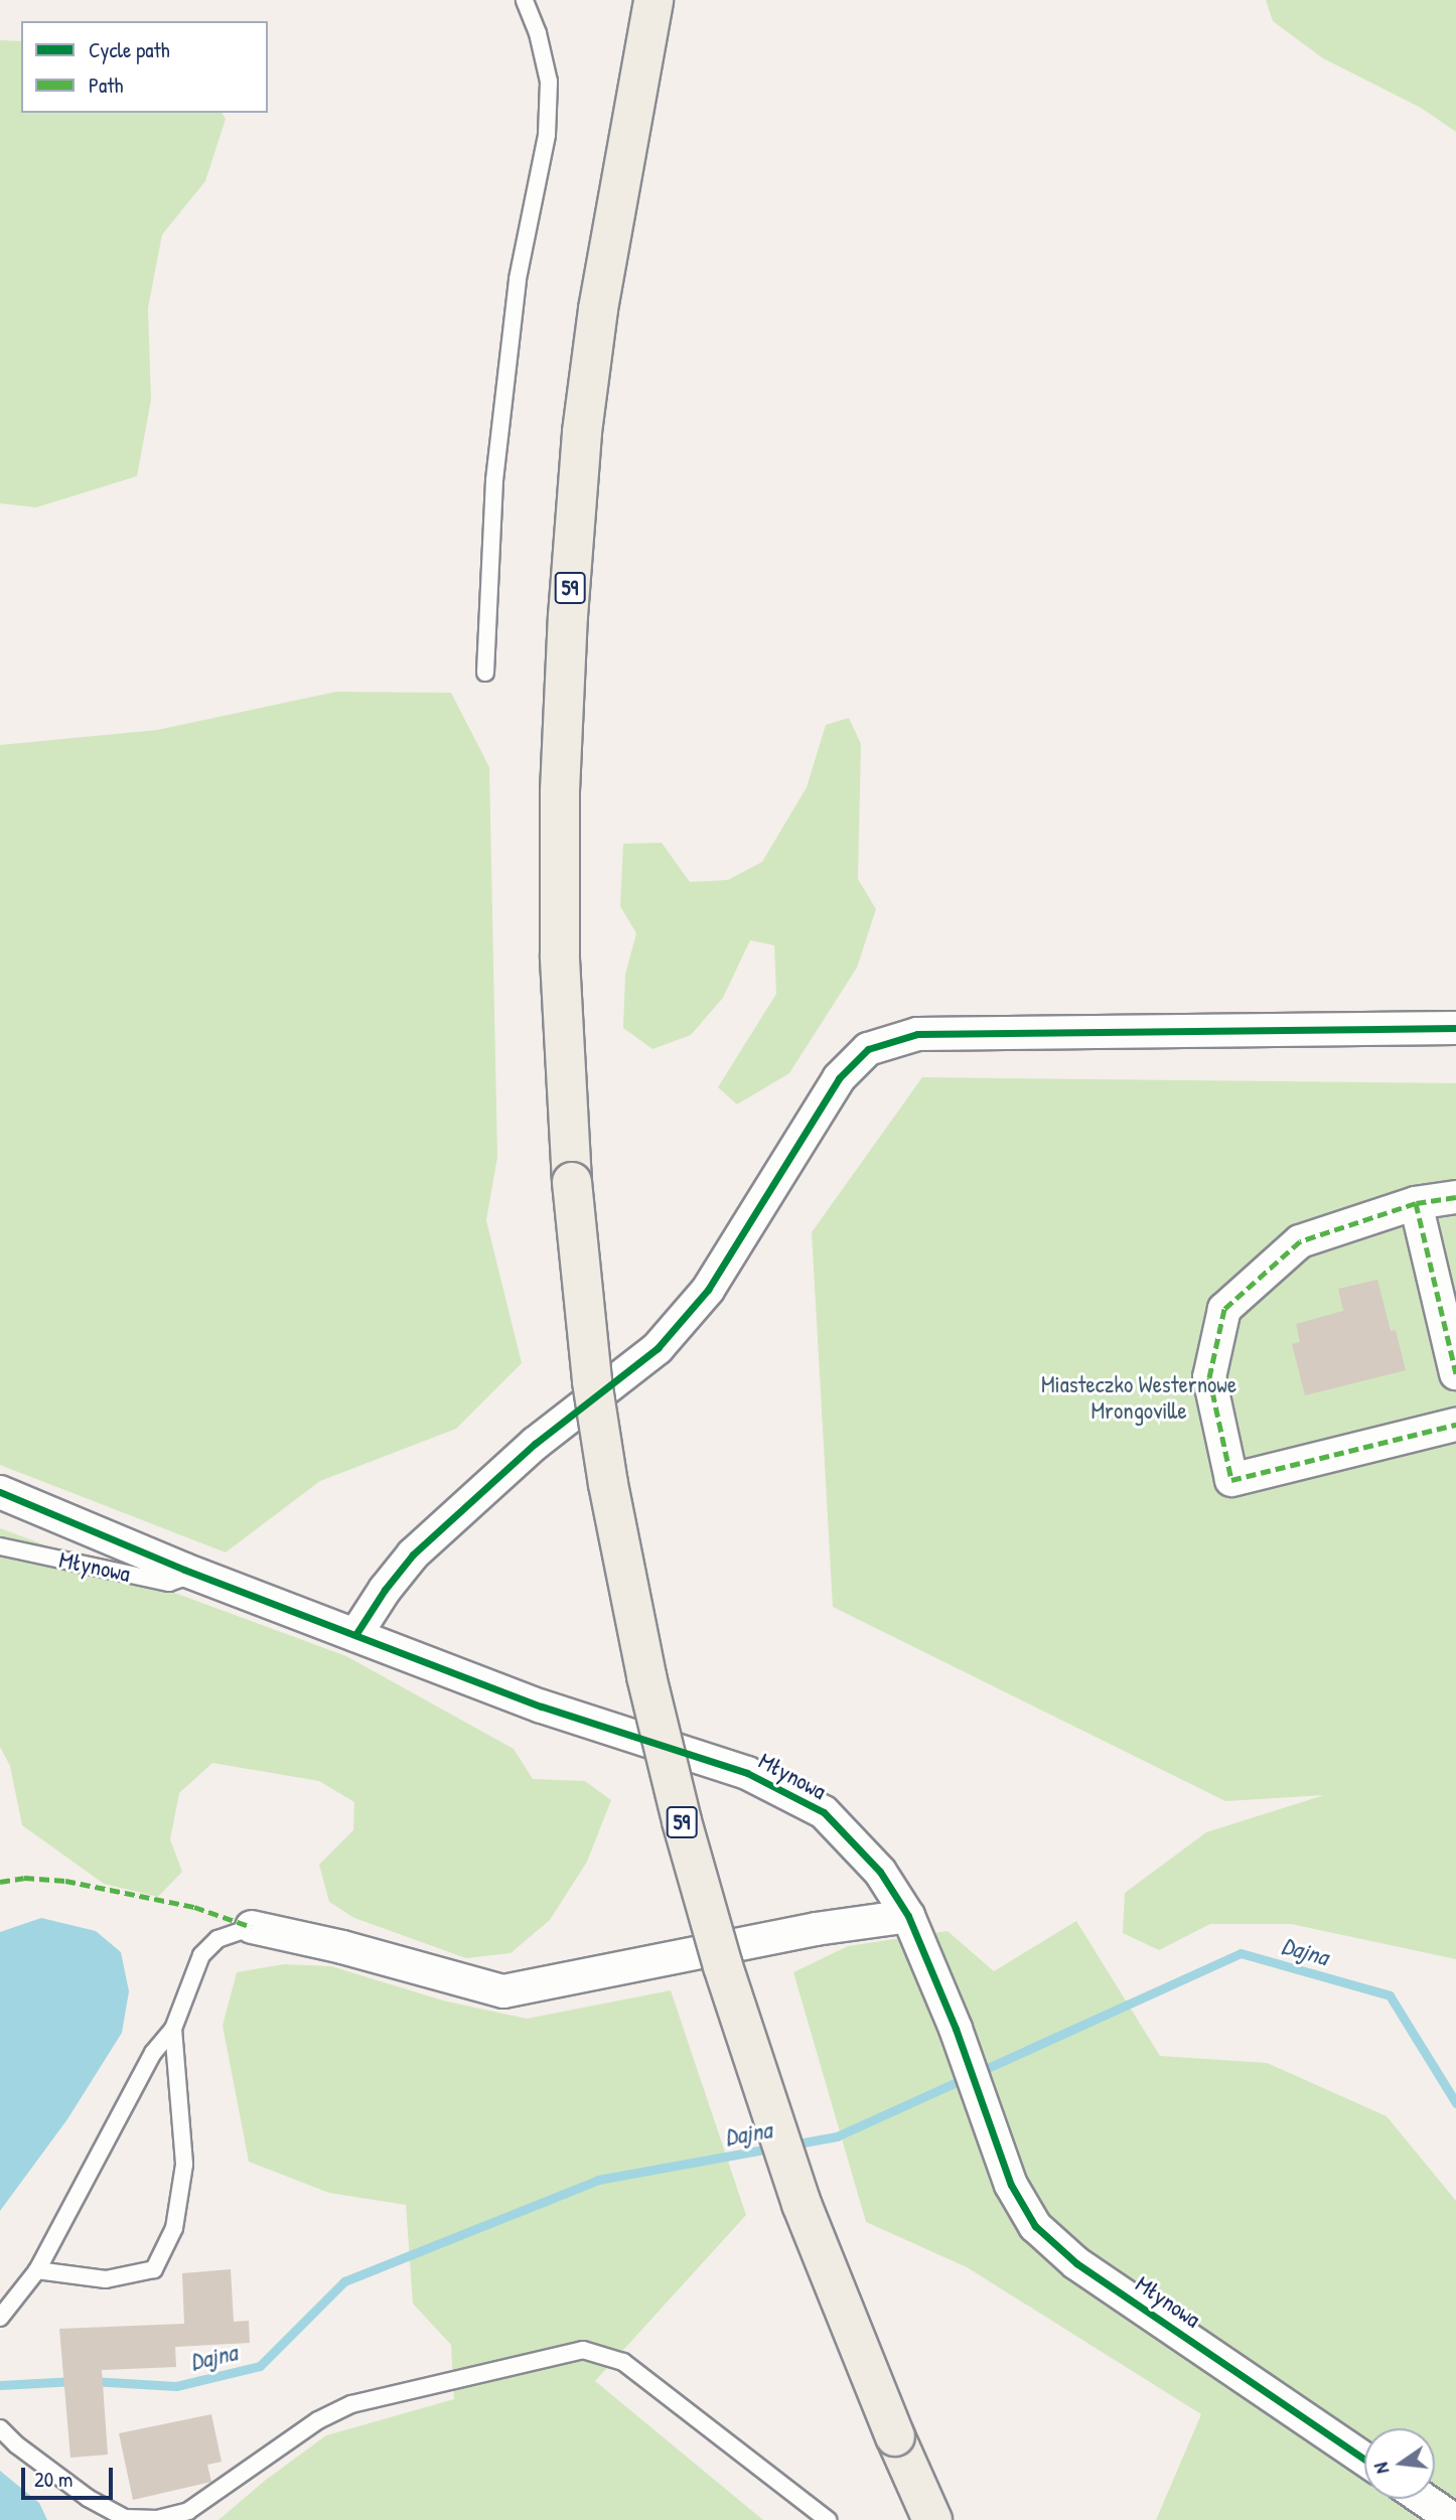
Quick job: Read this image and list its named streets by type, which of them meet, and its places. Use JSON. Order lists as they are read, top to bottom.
{
  "streets": {
    "main road": ["59"],
    "street": ["Młynowa"]
  },
  "water": ["Dajna"],
  "parks": ["Miasteczko Westernowe Mrongoville"],
  "legend": ["Cycle path", "Path"],
  "scale_bar": "20 m",
  "north": "left"
}
